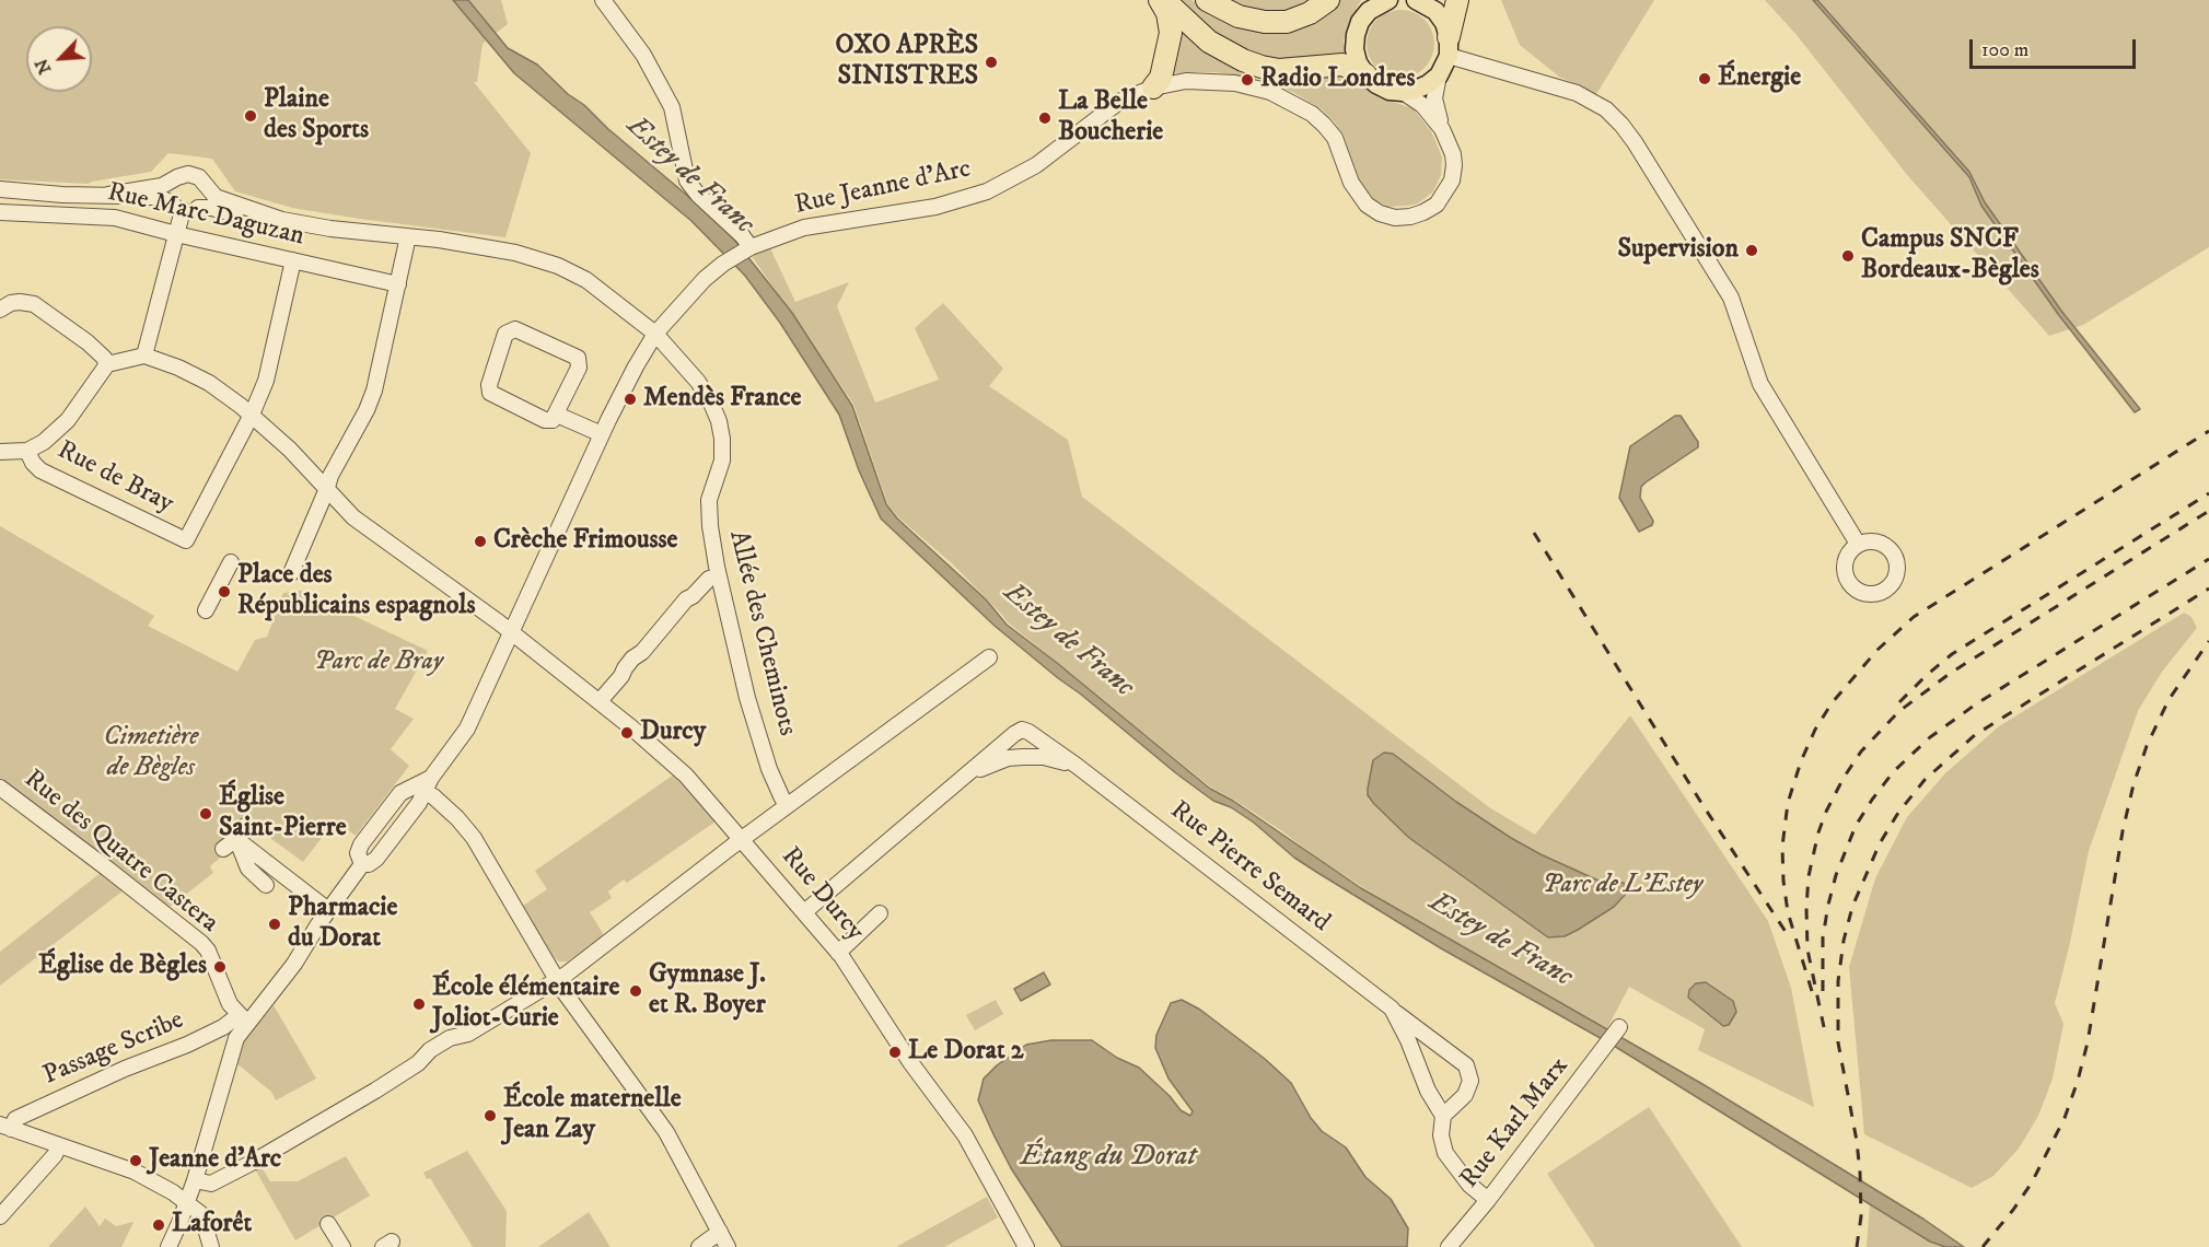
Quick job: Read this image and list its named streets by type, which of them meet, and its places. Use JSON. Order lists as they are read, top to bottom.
{
  "streets": {
    "street": [
      "Rue Jeanne d'Arc",
      "Rue Marc Daguzan",
      "Rue de Bray",
      "Allée des Cheminots",
      "Rue des Quatre Castera",
      "Rue Pierre Semard",
      "Rue Durcy",
      "Passage Scribe",
      "Rue Karl Marx"
    ]
  },
  "crossings": [
    ["Rue Jeanne d'Arc", "Allée des Cheminots"],
    ["Rue Jeanne d'Arc", "Rue des Quatre Castera"],
    ["Rue Jeanne d'Arc", "Rue Durcy"],
    ["Rue Jeanne d'Arc", "Passage Scribe"],
    ["Rue de Bray", "Rue Durcy"],
    ["Rue des Quatre Castera", "Passage Scribe"],
    ["Rue Pierre Semard", "Rue Durcy"],
    ["Rue Pierre Semard", "Rue Karl Marx"]
  ],
  "water": ["Estey de Franc", "Étang du Dorat"],
  "parks": ["Parc de Bray", "Cimetière de Bègles", "Parc de L'Estey"],
  "places": [
    "OXO APRÈS SINISTRES",
    "Énergie",
    "Radio Londres",
    "Plaine des Sports",
    "La Belle Boucherie",
    "Supervision",
    "Campus SNCF Bordeaux-Bègles",
    "Mendès France",
    "Crèche Frimousse",
    "Place des Républicains espagnols",
    "Durcy",
    "Église Saint-Pierre",
    "Pharmacie du Dorat",
    "Église de Bègles",
    "Gymnase J. et R. Boyer",
    "École élémentaire Joliot-Curie",
    "Le Dorat 2",
    "École maternelle Jean Zay",
    "Jeanne d'Arc",
    "Laforêt"
  ],
  "scale_bar": "100 m",
  "north": "bottom left"
}
